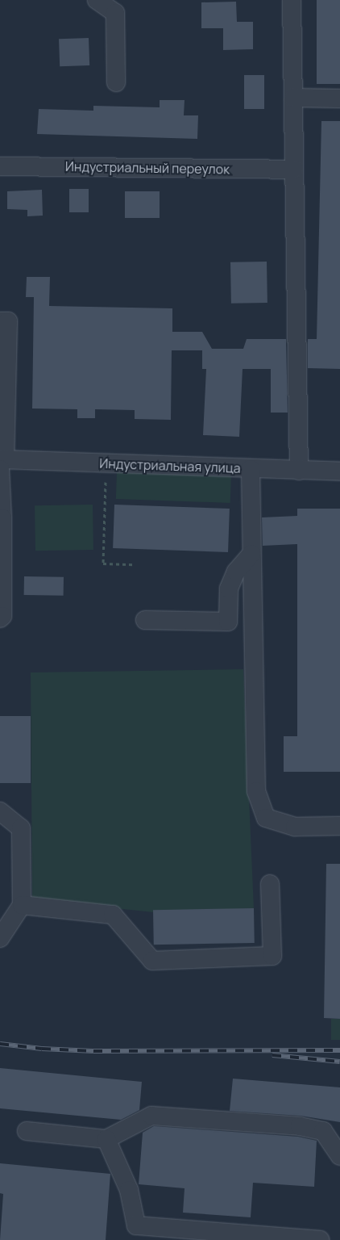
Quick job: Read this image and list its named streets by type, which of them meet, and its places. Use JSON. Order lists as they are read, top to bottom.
{
  "streets": {
    "street": ["Индустриальный переулок", "Индустриальная улица"]
  }
}
